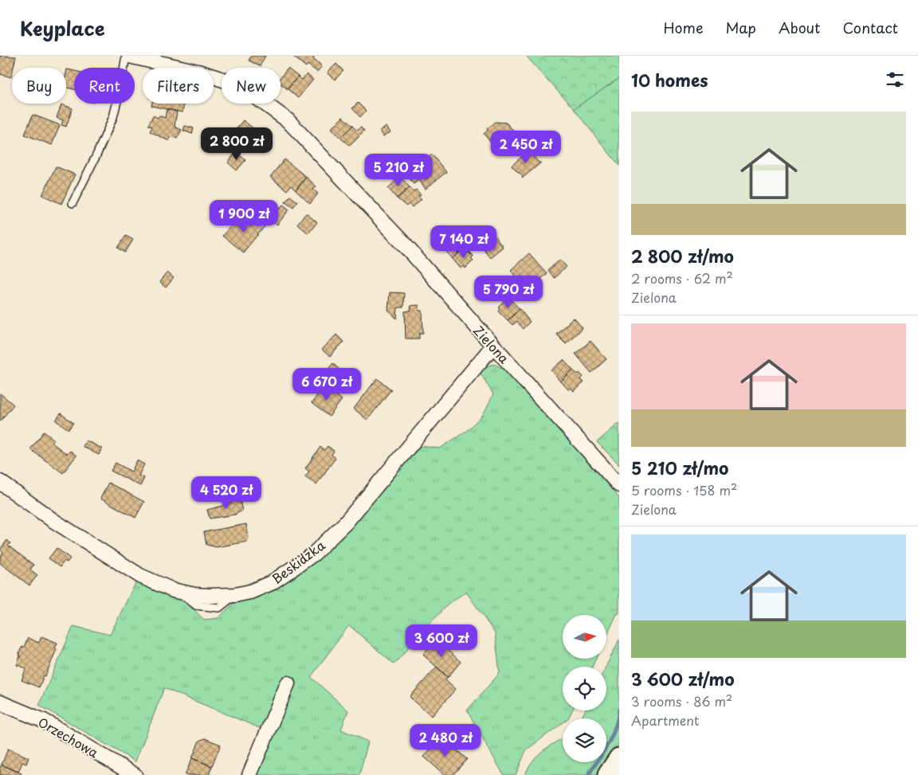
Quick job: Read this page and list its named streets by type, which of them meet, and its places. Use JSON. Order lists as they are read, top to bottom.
{
  "streets": {
    "street": ["Zielona", "Beskidzka", "Orzechowa"]
  },
  "crossings": [
    ["Zielona", "Beskidzka"]
  ],
  "north": "right",
  "page": {
    "header": "Keyplace",
    "nav": [
      "Home",
      "Map",
      "About",
      "Contact"
    ],
    "heading": "10 homes",
    "chip": [
      "Buy",
      "Rent",
      "Filters",
      "New"
    ],
    "list": [
      {
        "name": "2 800 zł/mo",
        "note": "2 rooms · 62 m² · Zielona"
      },
      {
        "name": "5 210 zł/mo",
        "note": "5 rooms · 158 m² · Zielona"
      },
      {
        "name": "3 600 zł/mo",
        "note": "3 rooms · 86 m² · Apartment"
      }
    ],
    "price": [
      "2 800 zł",
      "2 450 zł",
      "5 210 zł",
      "1 900 zł",
      "7 140 zł",
      "5 790 zł",
      "6 670 zł",
      "4 520 zł",
      "3 600 zł",
      "2 480 zł"
    ]
  }
}
